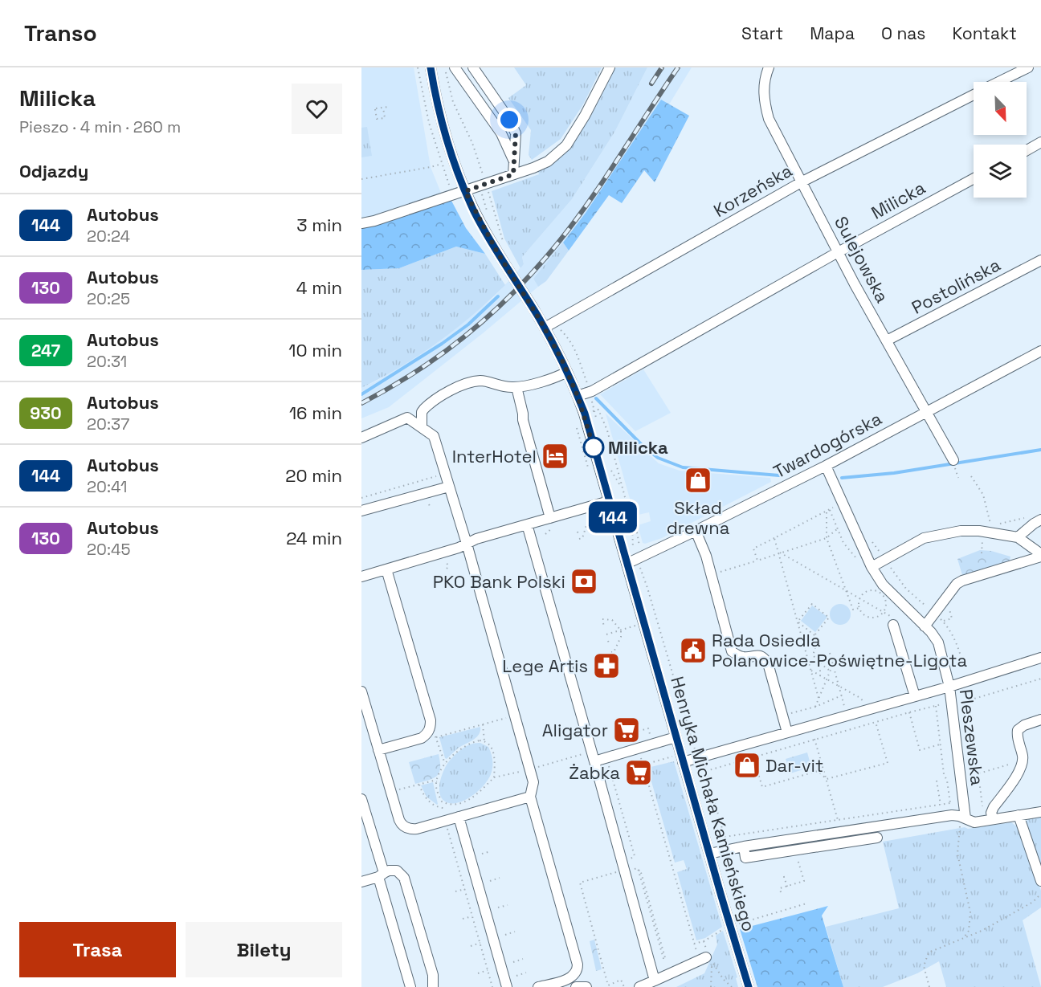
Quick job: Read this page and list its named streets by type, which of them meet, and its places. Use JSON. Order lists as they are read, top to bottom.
{
  "streets": {
    "street": [
      "Korzeńska",
      "Milicka",
      "Sulejowska",
      "Postolińska",
      "Twardogórska",
      "Pleszewska",
      "Henryka Michała Kamieńskiego"
    ]
  },
  "crossings": [
    ["Korzeńska", "Sulejowska"],
    ["Korzeńska", "Henryka Michała Kamieńskiego"],
    ["Milicka", "Sulejowska"],
    ["Milicka", "Henryka Michała Kamieńskiego"],
    ["Sulejowska", "Postolińska"],
    ["Sulejowska", "Twardogórska"],
    ["Twardogórska", "Pleszewska"],
    ["Twardogórska", "Henryka Michała Kamieńskiego"]
  ],
  "places": {
    "other": ["Milicka"],
    "hotel": ["InterHotel"],
    "shop": ["Skład drewna", "Dar-vit"],
    "bank": ["PKO Bank Polski"],
    "public building": ["Rada Osiedla Polanowice-Poświętne-Ligota"],
    "pharmacy": ["Lege Artis"],
    "supermarket": ["Aligator", "Żabka"]
  },
  "lines": ["bus line 144"],
  "north": "bottom right",
  "page": {
    "header": "Transo",
    "nav": [
      "Start",
      "Mapa",
      "O nas",
      "Kontakt"
    ],
    "heading": [
      ["Milicka", "Pieszo · 4 min · 260 m"],
      "Odjazdy"
    ],
    "on_map": "144",
    "list": [
      {
        "mark": "144",
        "name": "Autobus",
        "note": "20:24",
        "value": "3 min"
      },
      {
        "mark": "130",
        "name": "Autobus",
        "note": "20:25",
        "value": "4 min"
      },
      {
        "mark": "247",
        "name": "Autobus",
        "note": "20:31",
        "value": "10 min"
      },
      {
        "mark": "930",
        "name": "Autobus",
        "note": "20:37",
        "value": "16 min"
      },
      {
        "mark": "144",
        "name": "Autobus",
        "note": "20:41",
        "value": "20 min"
      },
      {
        "mark": "130",
        "name": "Autobus",
        "note": "20:45",
        "value": "24 min"
      }
    ],
    "buttons": ["Trasa", "Bilety"]
  }
}
